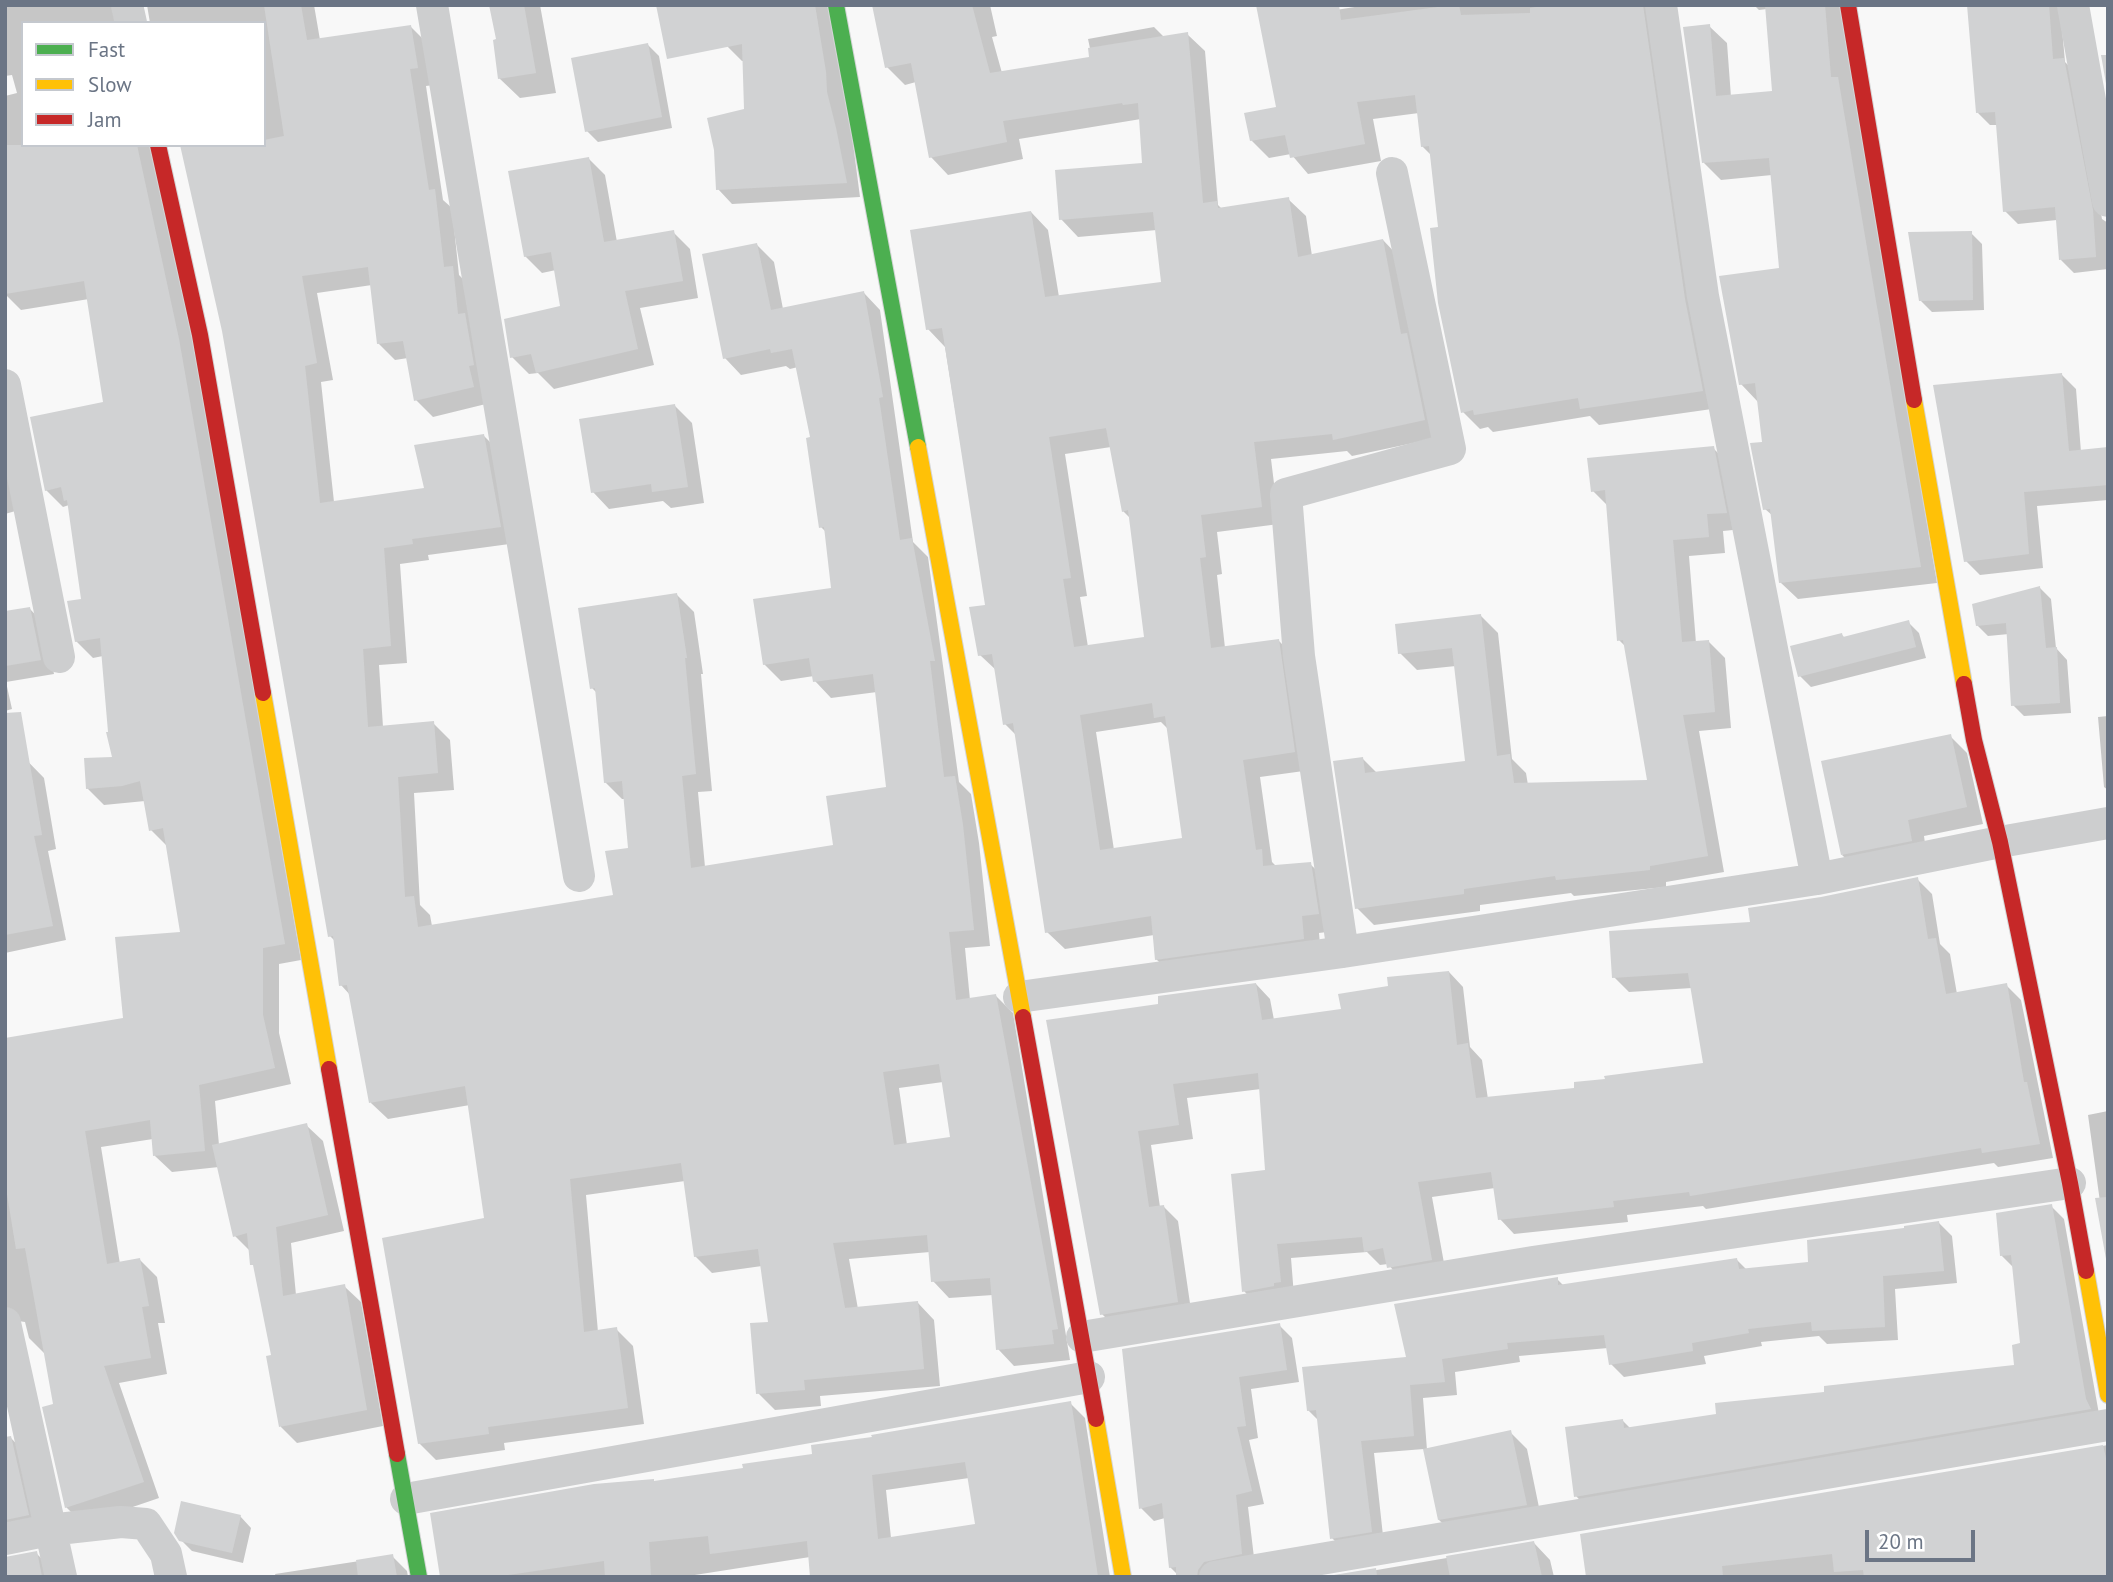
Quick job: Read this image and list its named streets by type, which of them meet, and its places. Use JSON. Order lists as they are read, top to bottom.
{
  "legend": ["Fast", "Slow", "Jam"],
  "scale_bar": "20 m"
}
